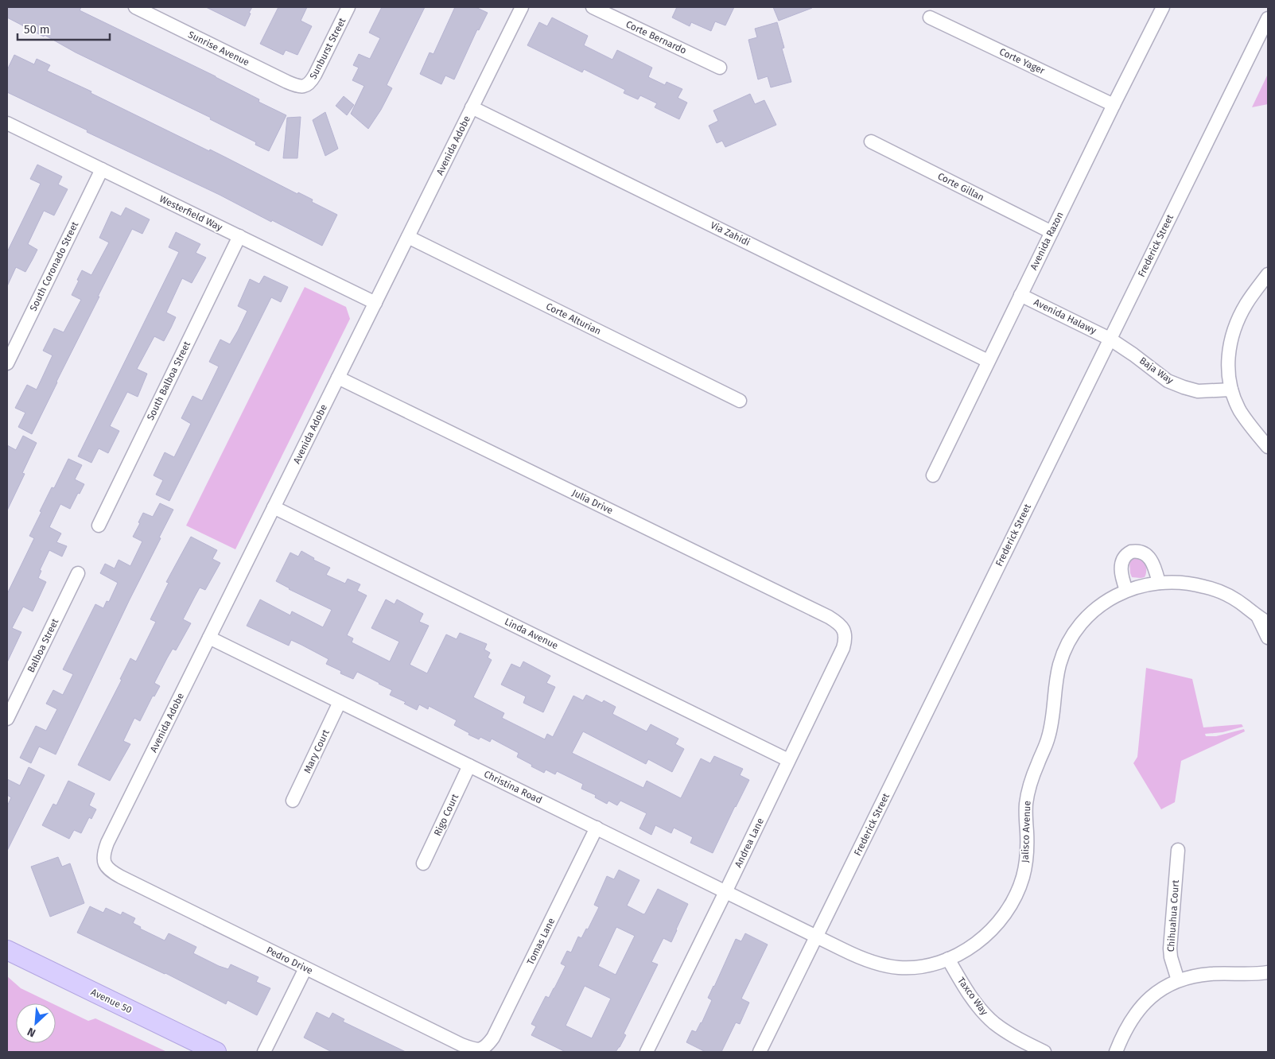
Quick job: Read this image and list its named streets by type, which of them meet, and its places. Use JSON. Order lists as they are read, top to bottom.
{
  "streets": {
    "main road": ["Avenue 50"],
    "street": [
      "Corte Bernardo",
      "Sunrise Avenue",
      "Sunburst Street",
      "Corte Yager",
      "Avenida Adobe",
      "Corte Gillan",
      "Westerfield Way",
      "Via Zahidi",
      "Avenida Razon",
      "Frederick Street",
      "South Coronado Street",
      "Avenida Halawy",
      "Corte Alturian",
      "Baja Way",
      "South Balboa Street",
      "Julia Drive",
      "Linda Avenue",
      "Balboa Street",
      "Mary Court",
      "Christina Road",
      "Rigo Court",
      "Jalisco Avenue",
      "Andrea Lane",
      "Chihuahua Court",
      "Tomas Lane",
      "Pedro Drive",
      "Taxco Way"
    ]
  },
  "crossings": [
    ["Sunrise Avenue", "Sunburst Street"],
    ["Corte Yager", "Avenida Razon"],
    ["Avenida Adobe", "Westerfield Way"],
    ["Avenida Adobe", "Via Zahidi"],
    ["Avenida Adobe", "Corte Alturian"],
    ["Avenida Adobe", "Julia Drive"],
    ["Avenida Adobe", "Linda Avenue"],
    ["Avenida Adobe", "Christina Road"],
    ["Avenida Adobe", "Pedro Drive"],
    ["Corte Gillan", "Avenida Razon"],
    ["Westerfield Way", "South Coronado Street"],
    ["Westerfield Way", "South Balboa Street"],
    ["Via Zahidi", "Avenida Razon"],
    ["Avenida Razon", "Avenida Halawy"],
    ["Frederick Street", "Avenida Halawy"],
    ["Frederick Street", "Baja Way"],
    ["Frederick Street", "Christina Road"],
    ["Frederick Street", "Jalisco Avenue"],
    ["Avenida Halawy", "Baja Way"],
    ["Julia Drive", "Andrea Lane"],
    ["Linda Avenue", "Andrea Lane"],
    ["Mary Court", "Christina Road"],
    ["Christina Road", "Rigo Court"],
    ["Christina Road", "Jalisco Avenue"],
    ["Christina Road", "Andrea Lane"],
    ["Christina Road", "Tomas Lane"],
    ["Jalisco Avenue", "Taxco Way"],
    ["Tomas Lane", "Pedro Drive"]
  ],
  "scale_bar": "50 m",
  "north": "bottom left"
}
